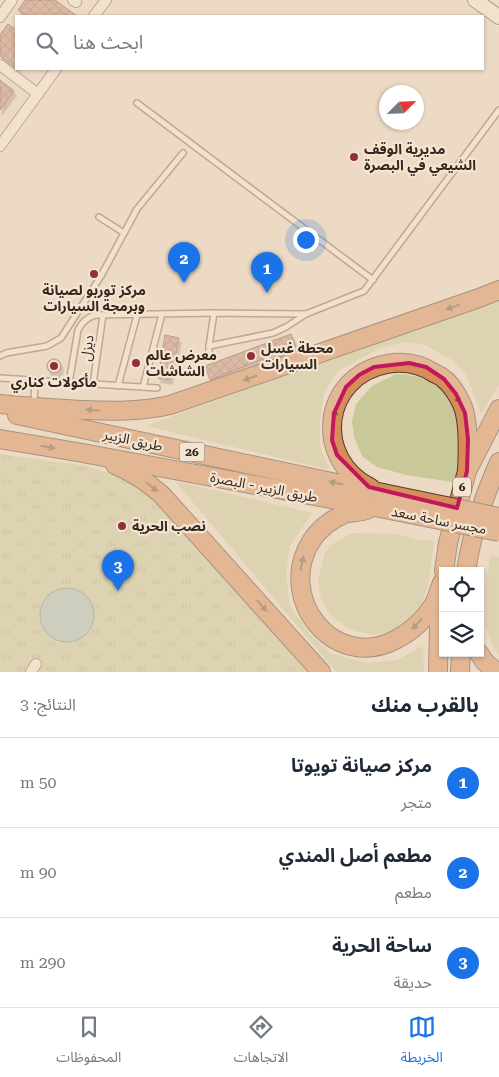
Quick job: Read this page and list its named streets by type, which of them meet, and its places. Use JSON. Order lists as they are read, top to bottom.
{
  "streets": {
    "highway": [
      "طريق الزبير",
      "26",
      "طريق الزبير - البصرة",
      "6",
      "مجسر ساحة سعد"
    ],
    "lane": ["ديزل"]
  },
  "crossings": [
    ["طريق الزبير", "طريق الزبير - البصرة"],
    ["طريق الزبير", "مجسر ساحة سعد"],
    ["طريق الزبير - البصرة", "مجسر ساحة سعد"]
  ],
  "one_way": ["طريق الزبير"],
  "places": [
    "مديرية الوقف الشيعي في البصرة",
    "مركز توربو لصيانة وبرمجة السيارات",
    "محطة غسل السيارات",
    "معرض عالم الشاشات",
    "مأكولات كناري",
    "نصب الحرية"
  ],
  "north": "top right",
  "page": {
    "search": "ابحث هنا",
    "pins": ["2", "1", "3"],
    "heading": ["بالقرب منك", "النتائج: 3"],
    "list": [
      {
        "mark": "1",
        "name": "مركز صيانة تويوتا",
        "note": "متجر",
        "value": "50 m"
      },
      {
        "mark": "2",
        "name": "مطعم أصل المندي",
        "note": "مطعم",
        "value": "90 m"
      },
      {
        "mark": "3",
        "name": "ساحة الحرية",
        "note": "حديقة",
        "value": "290 m"
      }
    ],
    "nav": ["الخريطة", "الاتجاهات", "المحفوظات"]
  }
}
